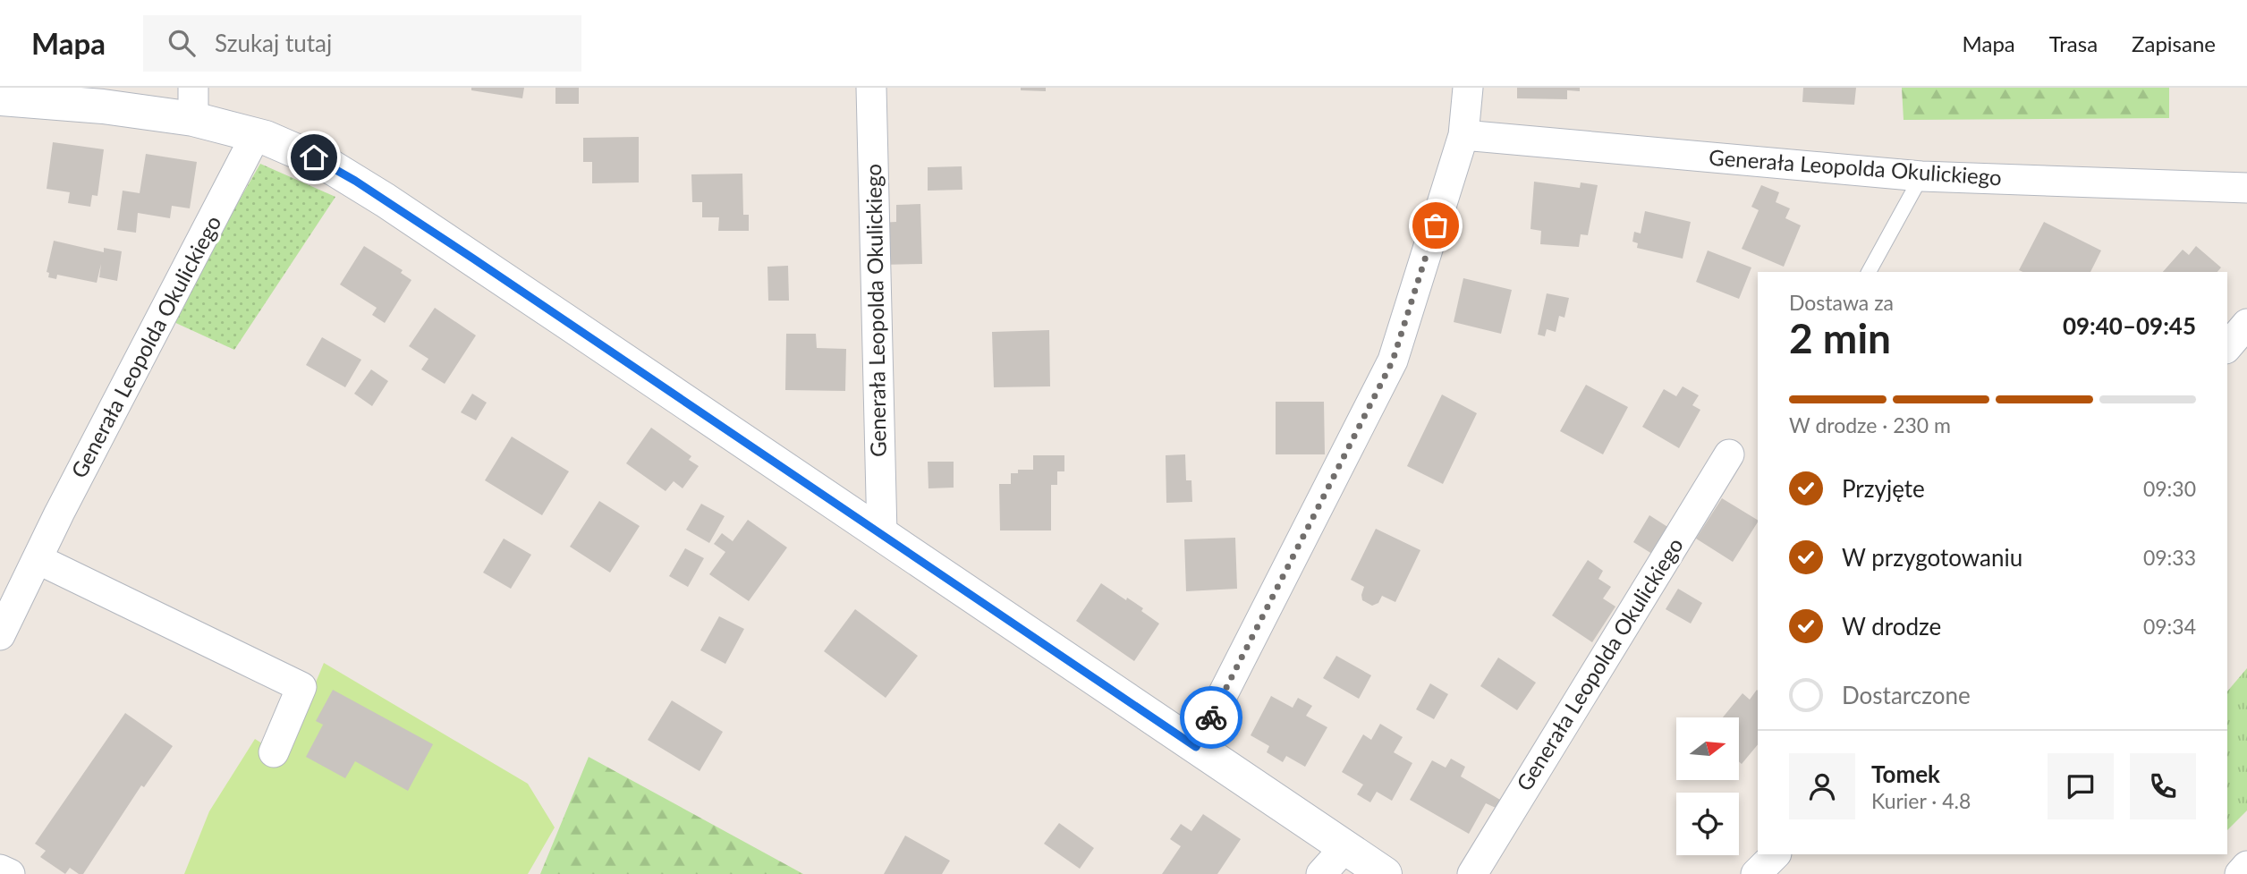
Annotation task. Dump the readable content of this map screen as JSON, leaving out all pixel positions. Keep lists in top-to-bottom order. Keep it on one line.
{"streets":{"street":["Generała Leopolda Okulickiego"]},"north":"right","page":{"header":"Mapa","search":"Szukaj tutaj","nav":["Mapa","Trasa","Zapisane"],"heading":["2 min","Dostawa za","09:40–09:45"],"panel":["Tomek","Kurier · 4.8"],"bar":"W drodze · 230 m","list":[["Przyjęte","09:30"],["W przygotowaniu","09:33"],["W drodze","09:34"],"Dostarczone"]}}
